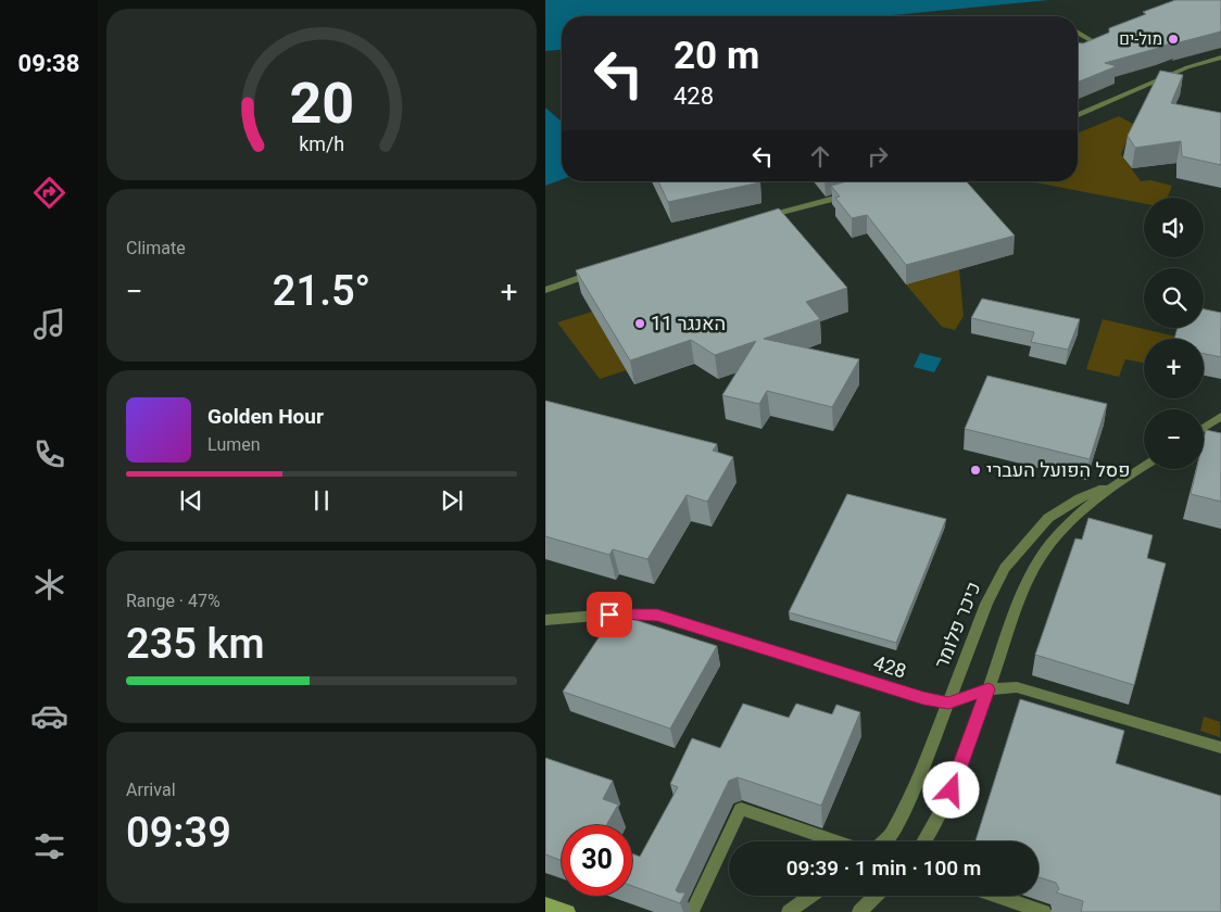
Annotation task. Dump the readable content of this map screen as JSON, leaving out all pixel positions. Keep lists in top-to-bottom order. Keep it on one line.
{"streets":{"street":["כיכר פלומר","428"]},"crossings":[["כיכר פלומר","428"]],"places":["מול-ים","האנגר 11","פסל הפועל העברי"],"page":{"tabs":"09:38","turn":["20 m","428"],"tile":["Climate",["Range · 47%","235 km"],["Arrival","09:39"]],"map_buttons":["+","−"],"heat":["−","21.5°","+"],"song":["Golden Hour","Lumen"],"limit":"30","trip":"09:39 · 1 min · 100 m","gauge":["20","km/h"]}}
